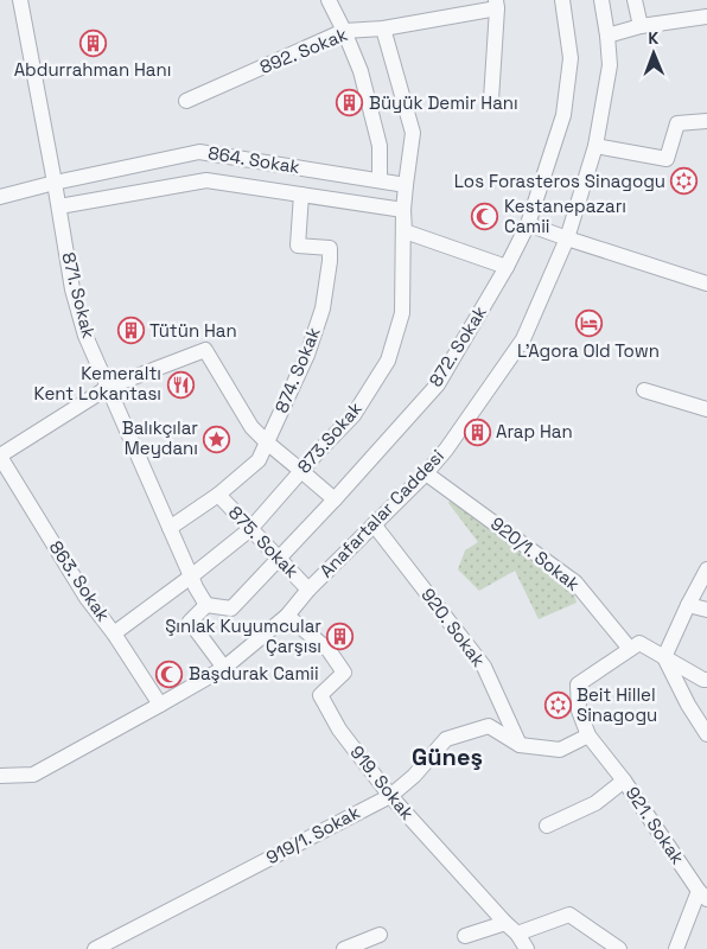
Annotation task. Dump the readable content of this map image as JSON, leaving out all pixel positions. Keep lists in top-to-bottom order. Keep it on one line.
{"streets":{"street":["892. Sokak","864. Sokak","871. Sokak","872. Sokak","874. Sokak","873.Sokak","Anafartalar Caddesi","875. Sokak","920/1. Sokak","863. Sokak","920. Sokak","919. Sokak","921. Sokak","919/1. Sokak"]},"crossings":[["892. Sokak","873.Sokak"],["864. Sokak","871. Sokak"],["864. Sokak","873.Sokak"],["871. Sokak","872. Sokak"],["871. Sokak","874. Sokak"],["871. Sokak","873.Sokak"],["872. Sokak","875. Sokak"],["874. Sokak","875. Sokak"],["873.Sokak","875. Sokak"],["873.Sokak","863. Sokak"],["Anafartalar Caddesi","875. Sokak"],["Anafartalar Caddesi","920/1. Sokak"],["Anafartalar Caddesi","863. Sokak"],["Anafartalar Caddesi","920. Sokak"],["Anafartalar Caddesi","919. Sokak"],["920. Sokak","919/1. Sokak"],["919. Sokak","919/1. Sokak"]],"districts":["Güneş"],"places":{"building":["Abdurrahman Hanı","Büyük Demir Hanı","Tütün Han","Arap Han","Şınlak Kuyumcular Çarşısı"],"synagogue":["Los Forasteros Sinagogu","Beit Hillel Sinagogu"],"mosque":["Kestanepazarı Camii","Başdurak Camii"],"hotel":["L'Agora Old Town"],"restaurant":["Kemeraltı Kent Lokantası"],"place":["Balıkçılar Meydanı"]},"north":"top"}
